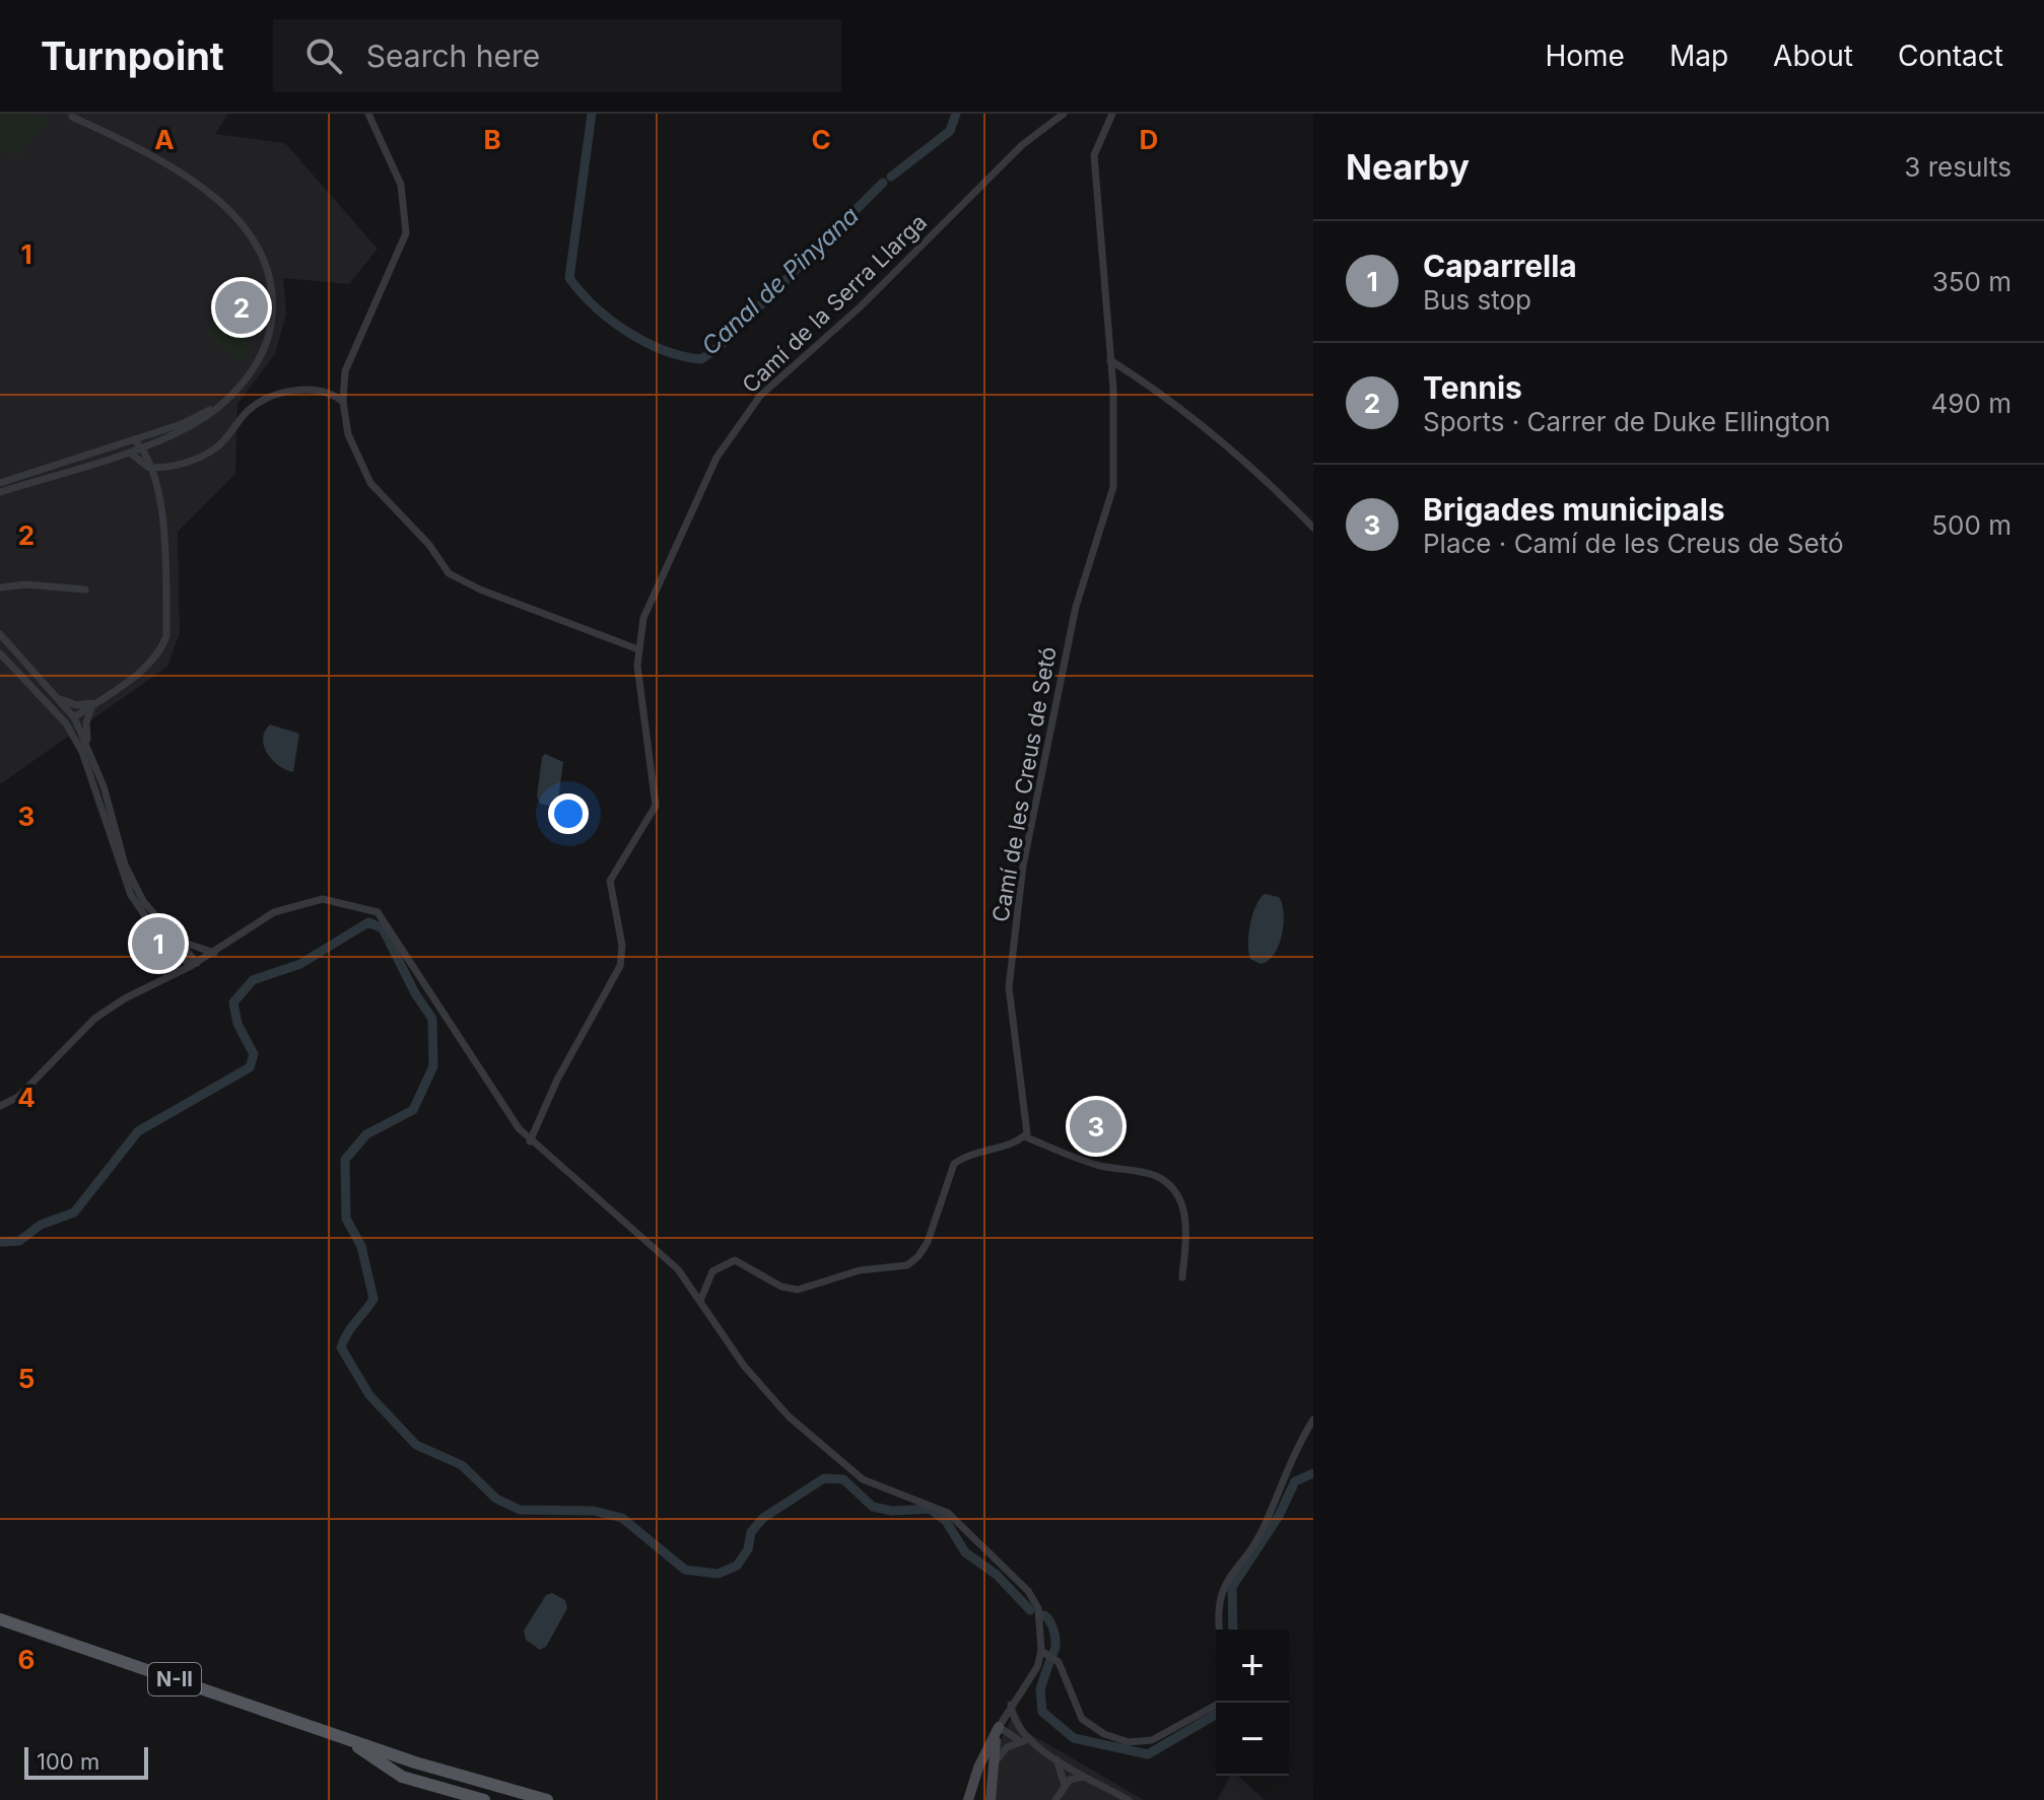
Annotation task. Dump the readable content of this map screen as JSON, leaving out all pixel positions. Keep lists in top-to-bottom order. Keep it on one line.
{"streets":{"main road":["N-II"],"street":["Camí de la Serra Llarga","Camí de les Creus de Setó"]},"water":["Canal de Pinyana"],"scale_bar":"100 m","page":{"header":"Turnpoint","search":"Search here","nav":["Home","Map","About","Contact"],"heading":["Nearby","3 results"],"list":[{"mark":"1","name":"Caparrella","note":"Bus stop","value":"350 m"},{"mark":"2","name":"Tennis","note":"Sports · Carrer de Duke Ellington","value":"490 m"},{"mark":"3","name":"Brigades municipals","note":"Place · Camí de les Creus de Setó","value":"500 m"}],"pins":["2","1","3"],"map_buttons":["+","−"],"scale":"100 m"},"grid":{"columns":["A","B","C","D"],"rows":["1","2","3","4","5","6"]}}
